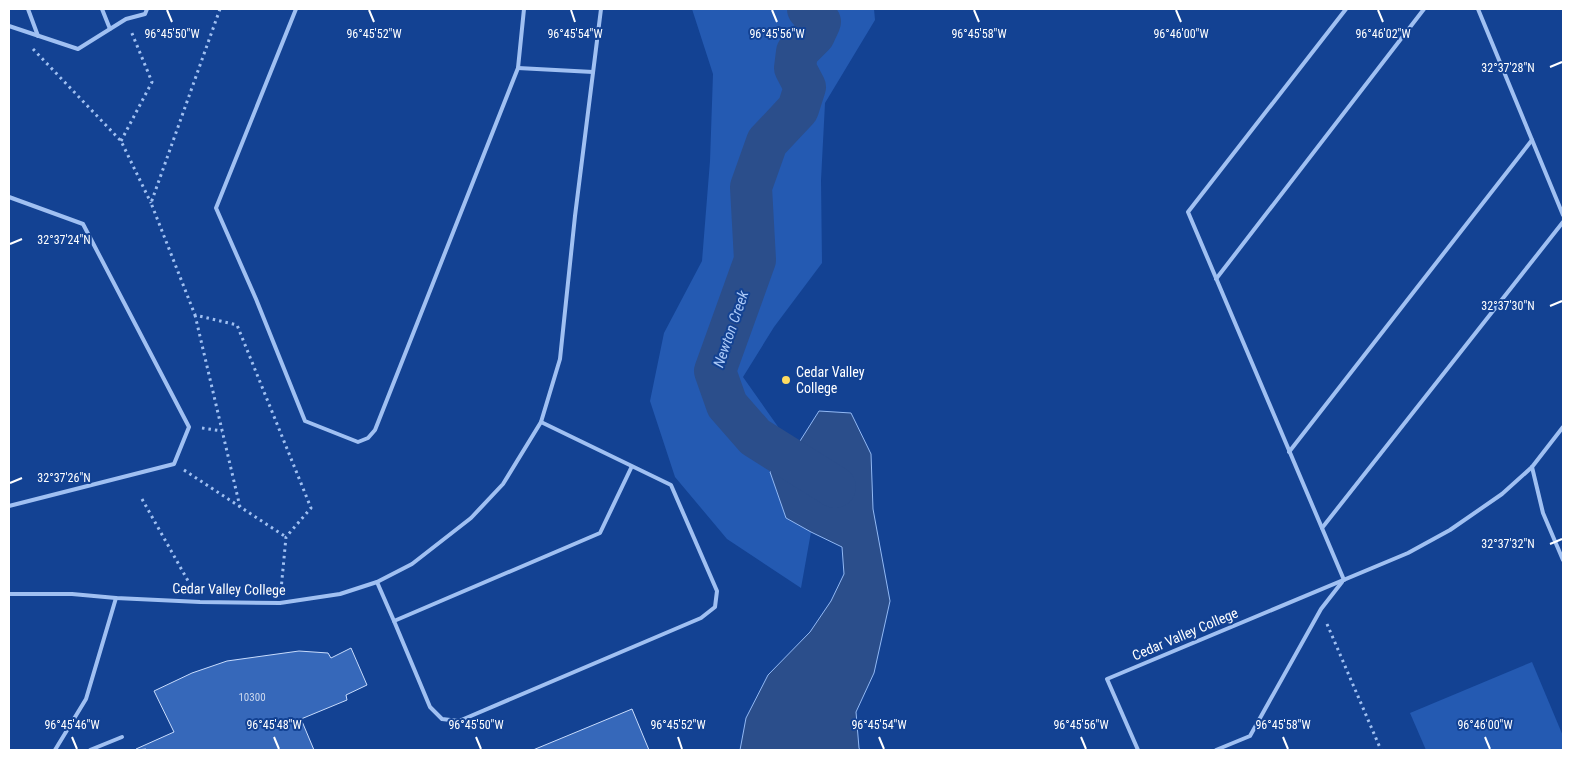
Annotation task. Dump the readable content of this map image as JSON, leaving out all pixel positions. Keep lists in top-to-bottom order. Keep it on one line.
{"streets":{"lane":["Cedar Valley College"]},"water":["Newton Creek"],"places":["Cedar Valley College"],"house_numbers":["10300"],"coordinates":["96°45'50\"W","96°45'52\"W","96°45'54\"W","96°45'58\"W","96°46'00\"W","96°46'02\"W","96°45'56\"W","32°37'28\"N","32°37'24\"N","32°37'30\"N","32°37'26\"N","32°37'32\"N","96°45'46\"W","96°45'48\"W"]}
